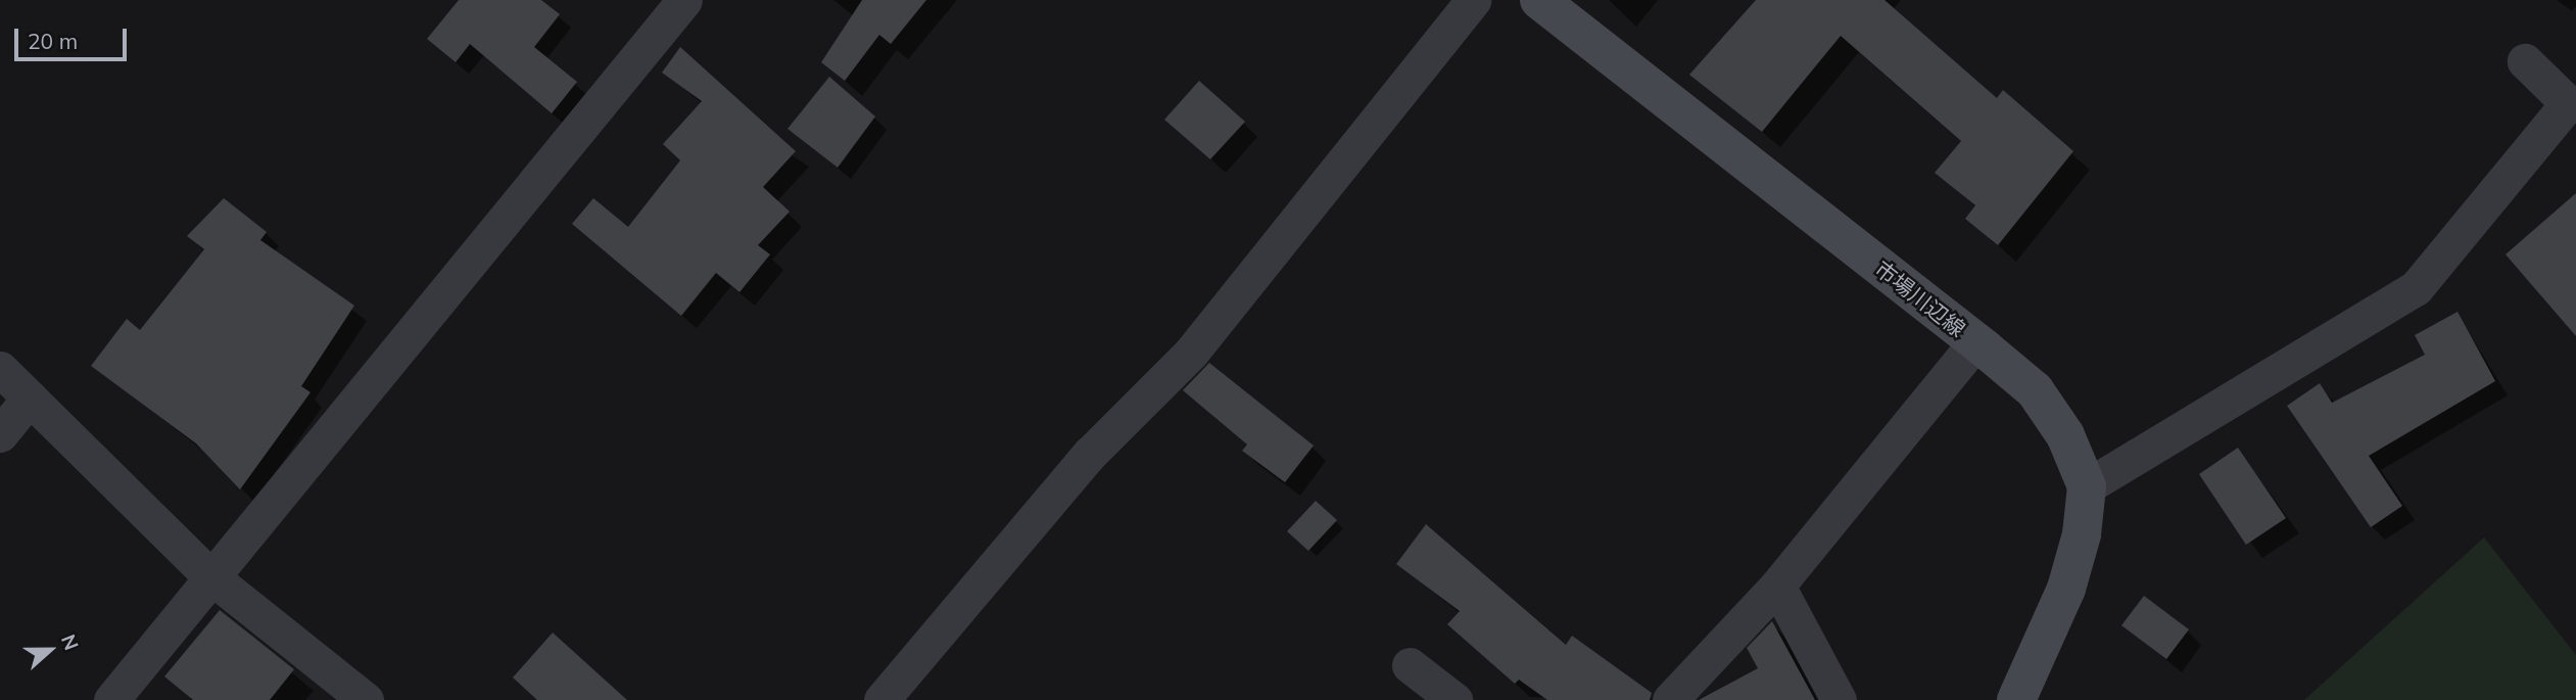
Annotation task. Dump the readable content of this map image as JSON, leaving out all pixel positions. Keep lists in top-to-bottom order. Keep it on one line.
{"streets":{"main road":["市場川辺線"]},"scale_bar":"20 m","north":"right"}
